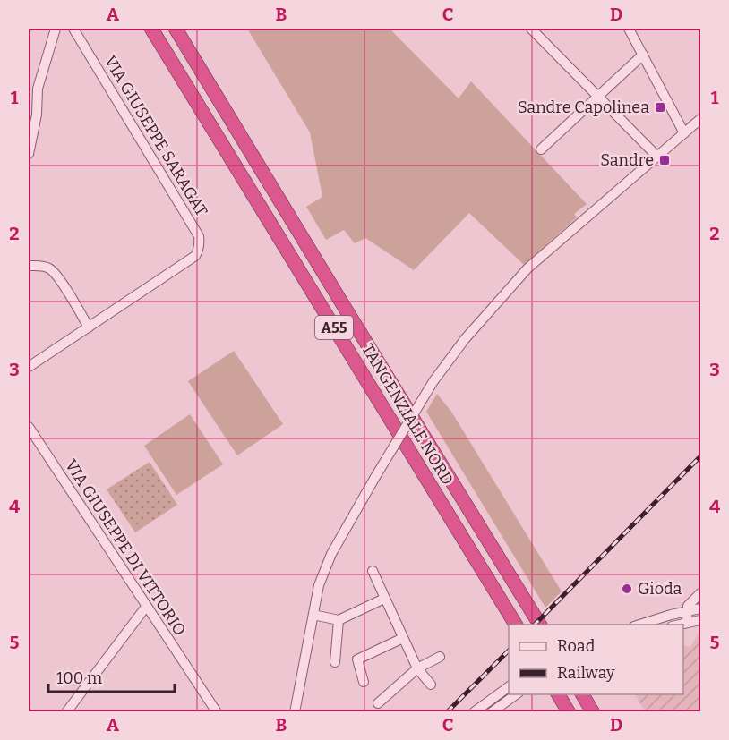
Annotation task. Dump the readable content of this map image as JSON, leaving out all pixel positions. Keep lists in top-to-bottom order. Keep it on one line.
{"streets":{"highway":["A55","TANGENZIALE NORD"],"street":["VIA GIUSEPPE SARAGAT","VIA GIUSEPPE DI VITTORIO"]},"places":{"transit":["Sandre Capolinea","Sandre"],"other":["Gioda"]},"legend":["Road","Railway"],"scale_bar":"100 m","grid":{"columns":["A","B","C","D"],"rows":["1","2","3","4","5"]}}
